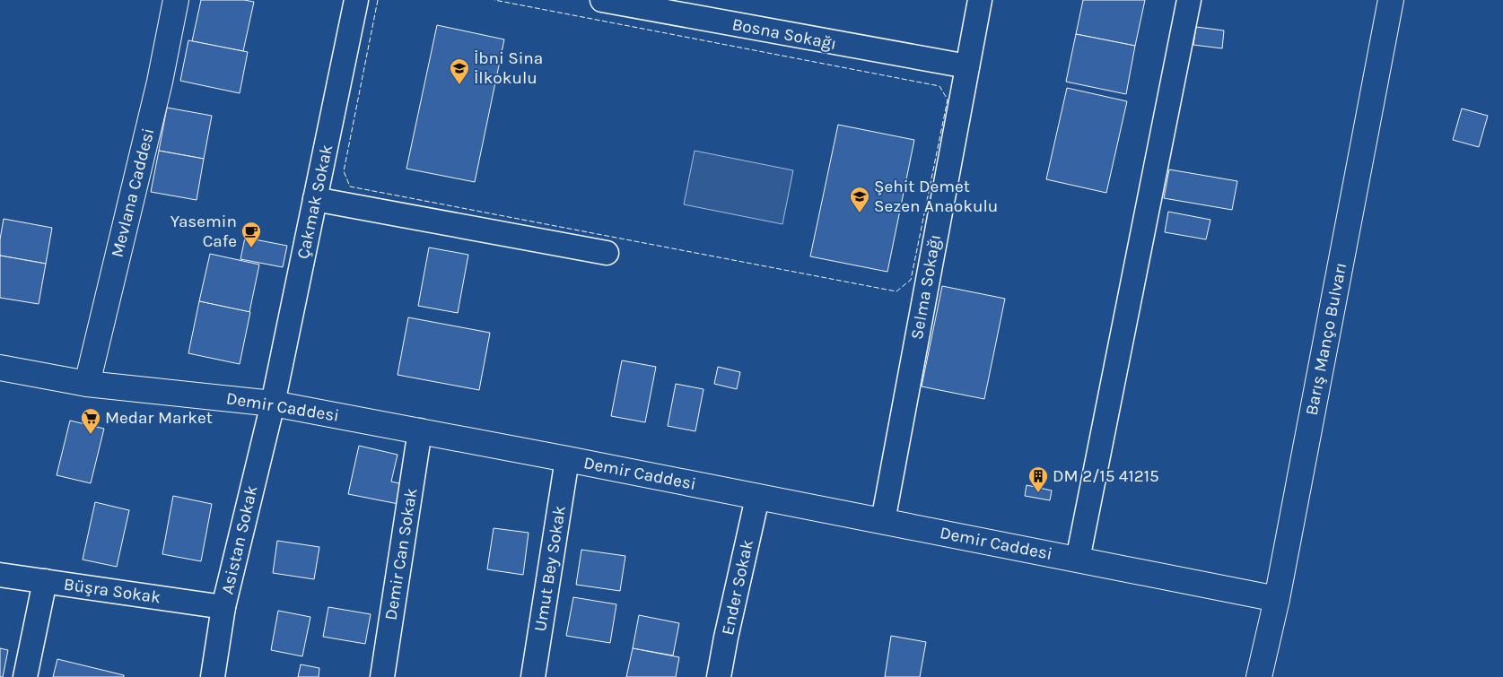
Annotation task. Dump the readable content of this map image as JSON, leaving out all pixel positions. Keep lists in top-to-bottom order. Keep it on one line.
{"streets":{"street":["Bosna Sokağı","Mevlana Caddesi","Çakmak Sokak","Selma Sokağı","Barış Manço Bulvarı","Demir Caddesi","Asistan Sokak","Demir Can Sokak","Umut Bey Sokak","Ender Sokak","Büşra Sokak"]},"crossings":[["Bosna Sokağı","Selma Sokağı"],["Mevlana Caddesi","Demir Caddesi"],["Çakmak Sokak","Demir Caddesi"],["Çakmak Sokak","Asistan Sokak"],["Selma Sokağı","Demir Caddesi"],["Barış Manço Bulvarı","Demir Caddesi"],["Demir Caddesi","Asistan Sokak"],["Demir Caddesi","Demir Can Sokak"],["Demir Caddesi","Umut Bey Sokak"],["Demir Caddesi","Ender Sokak"],["Asistan Sokak","Büşra Sokak"]],"places":{"school or university":["İbni Sina İlkokulu","Şehit Demet Sezen Anaokulu"],"cafe":["Yasemin Cafe"],"supermarket":["Medar Market"],"building":["DM 2/15 41215"]}}
